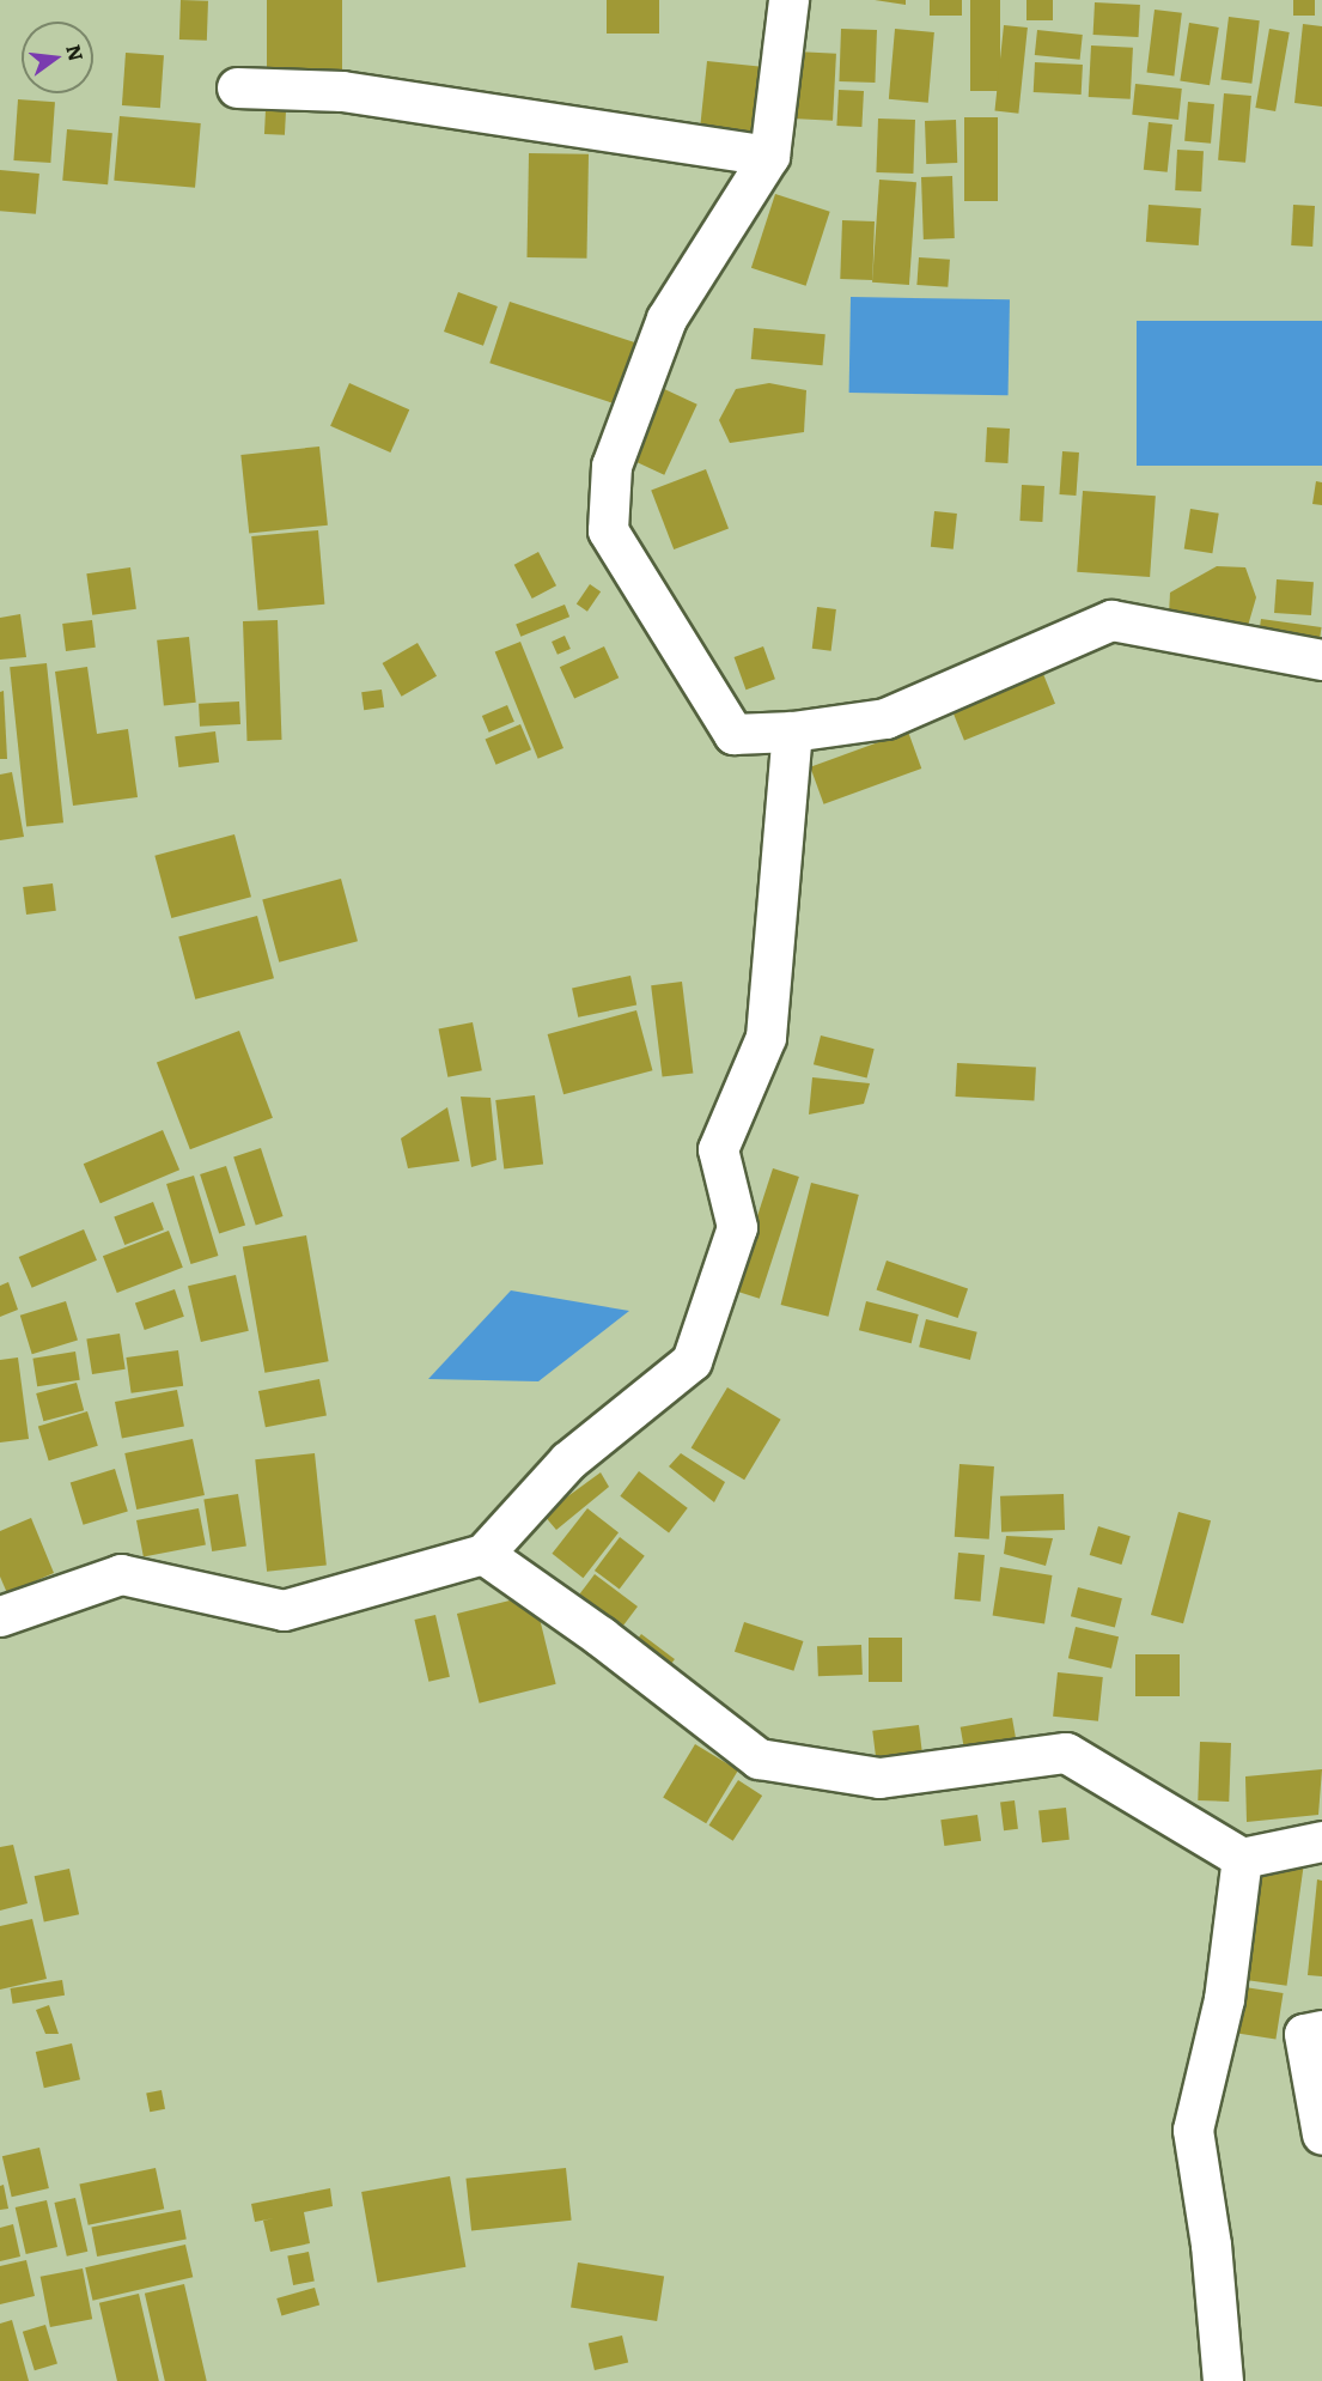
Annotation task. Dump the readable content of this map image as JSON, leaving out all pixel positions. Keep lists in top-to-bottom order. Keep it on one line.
{"north":"right"}
